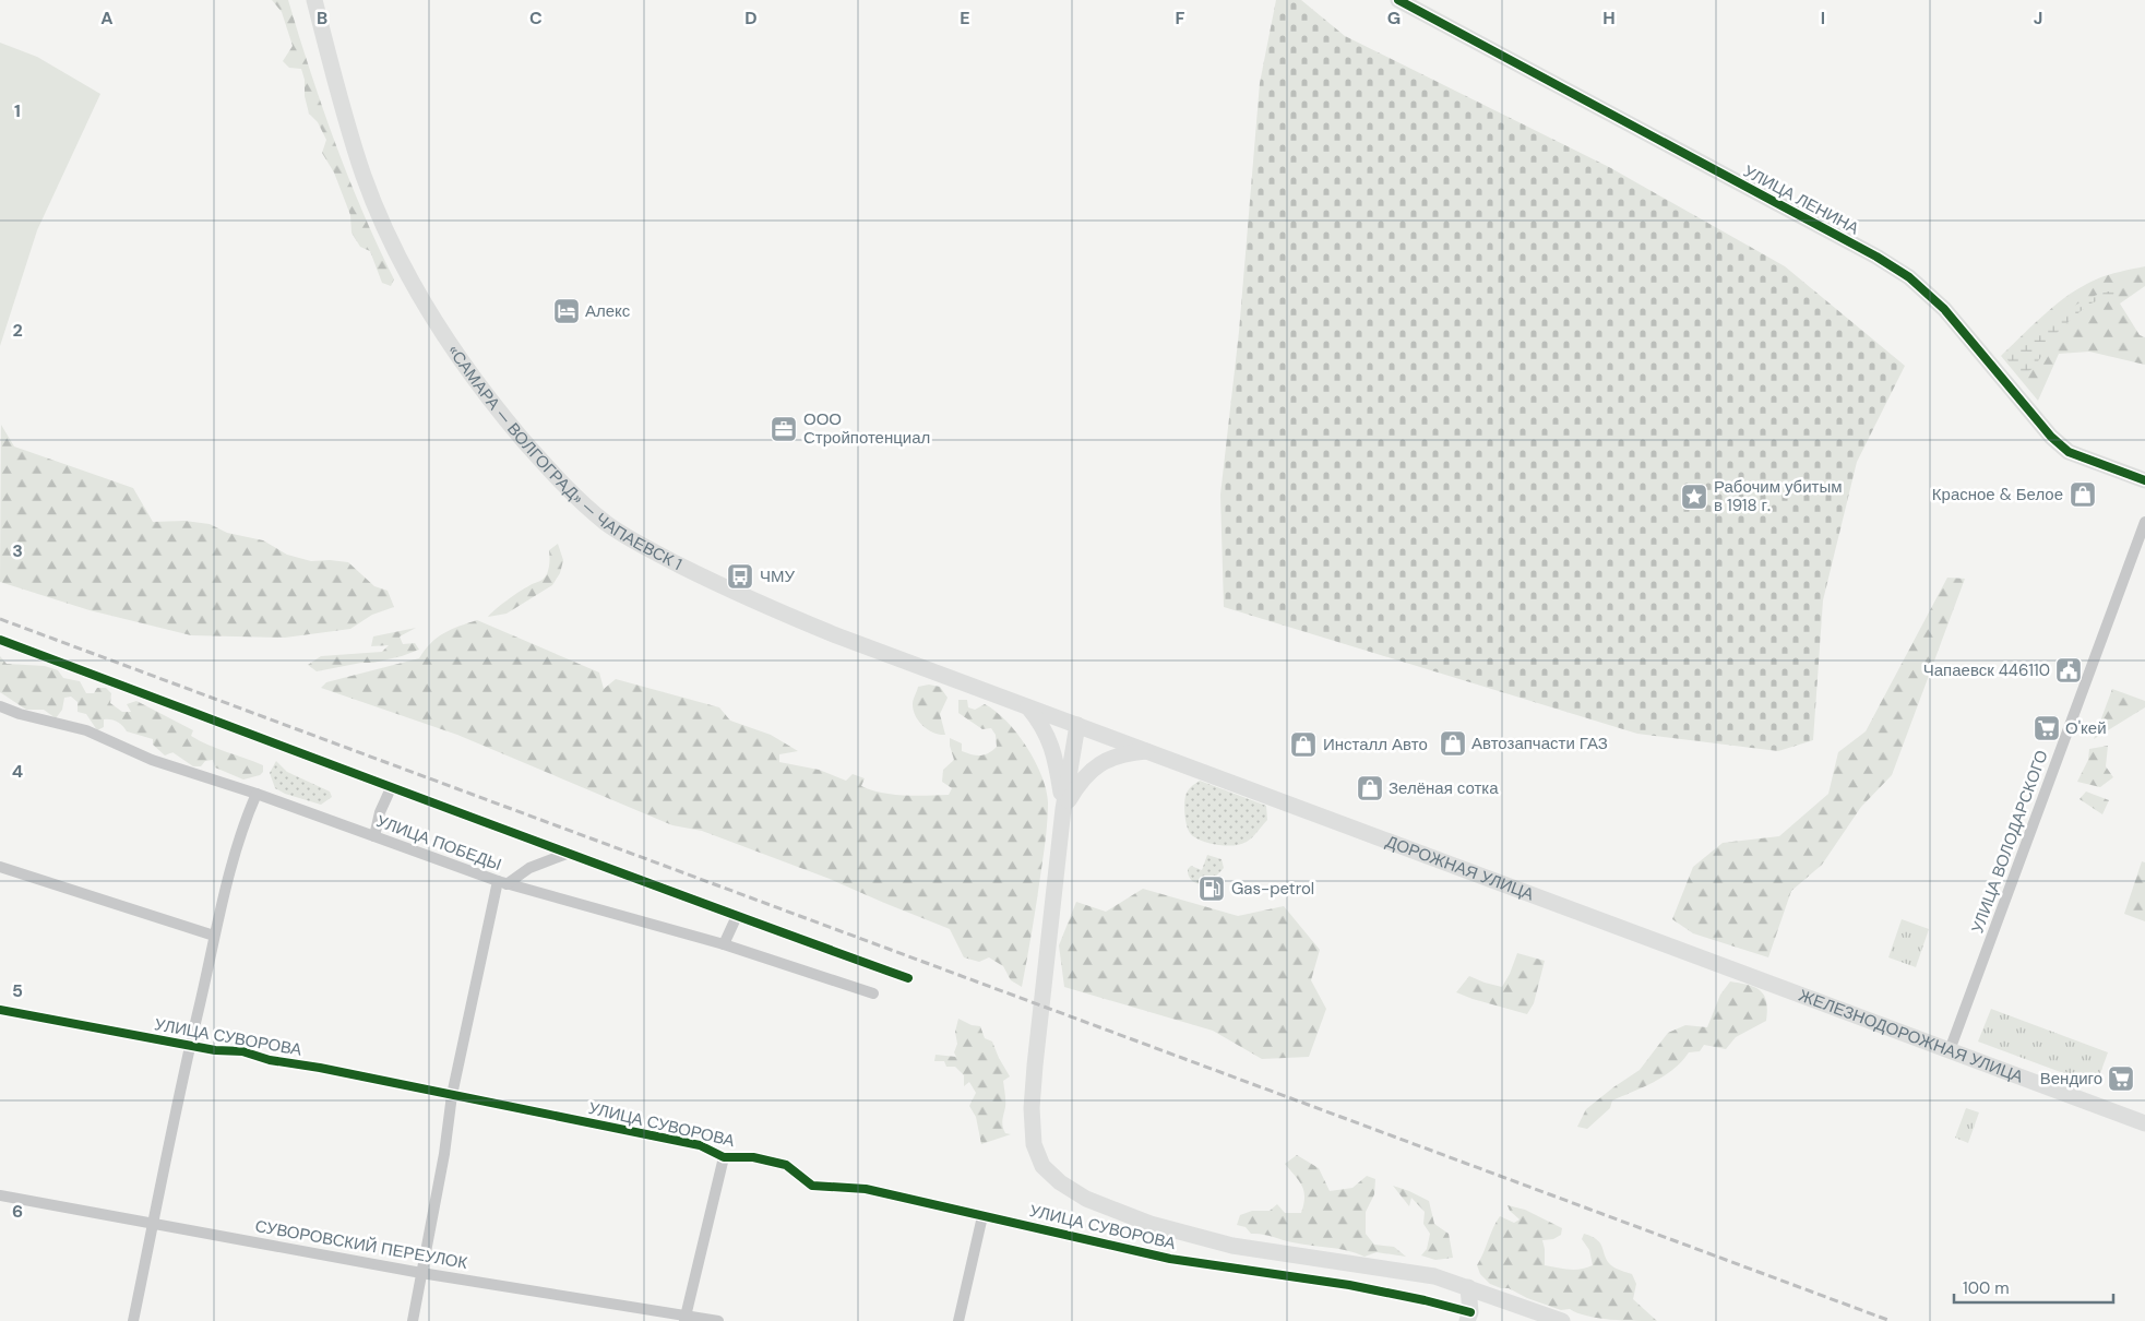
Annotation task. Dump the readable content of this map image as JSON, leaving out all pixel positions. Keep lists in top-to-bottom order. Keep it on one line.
{"streets":{"main road":["УЛИЦА ЛЕНИНА","«САМАРА — ВОЛГОГРАД» — ЧАПАЕВСК 1","ДОРОЖНАЯ УЛИЦА","ЖЕЛЕЗНОДОРОЖНАЯ УЛИЦА"],"street":["УЛИЦА ВОЛОДАРСКОГО","УЛИЦА ПОБЕДЫ","УЛИЦА СУВОРОВА","СУВОРОВСКИЙ ПЕРЕУЛОК"]},"crossings":[["«САМАРА — ВОЛГОГРАД» — ЧАПАЕВСК 1","ДОРОЖНАЯ УЛИЦА"],["УЛИЦА ВОЛОДАРСКОГО","ЖЕЛЕЗНОДОРОЖНАЯ УЛИЦА"],["ДОРОЖНАЯ УЛИЦА","ЖЕЛЕЗНОДОРОЖНАЯ УЛИЦА"]],"places":{"hotel":["Алекс"],"office":["ООО Стройпотенциал"],"shop":["Красное & Белое","Автозапчасти ГАЗ","Инсталл Авто","Зелёная сотка"],"place":["Рабочим убитым в 1918 г."],"bus stop":["ЧМУ"],"public building":["Чапаевск 446110"],"supermarket":["О'кей","Вендиго"],"fuel station":["Gas-petrol"]},"scale_bar":"100 m","grid":{"columns":["A","B","C","D","E","F","G","H","I","J"],"rows":["1","2","3","4","5","6"]}}
